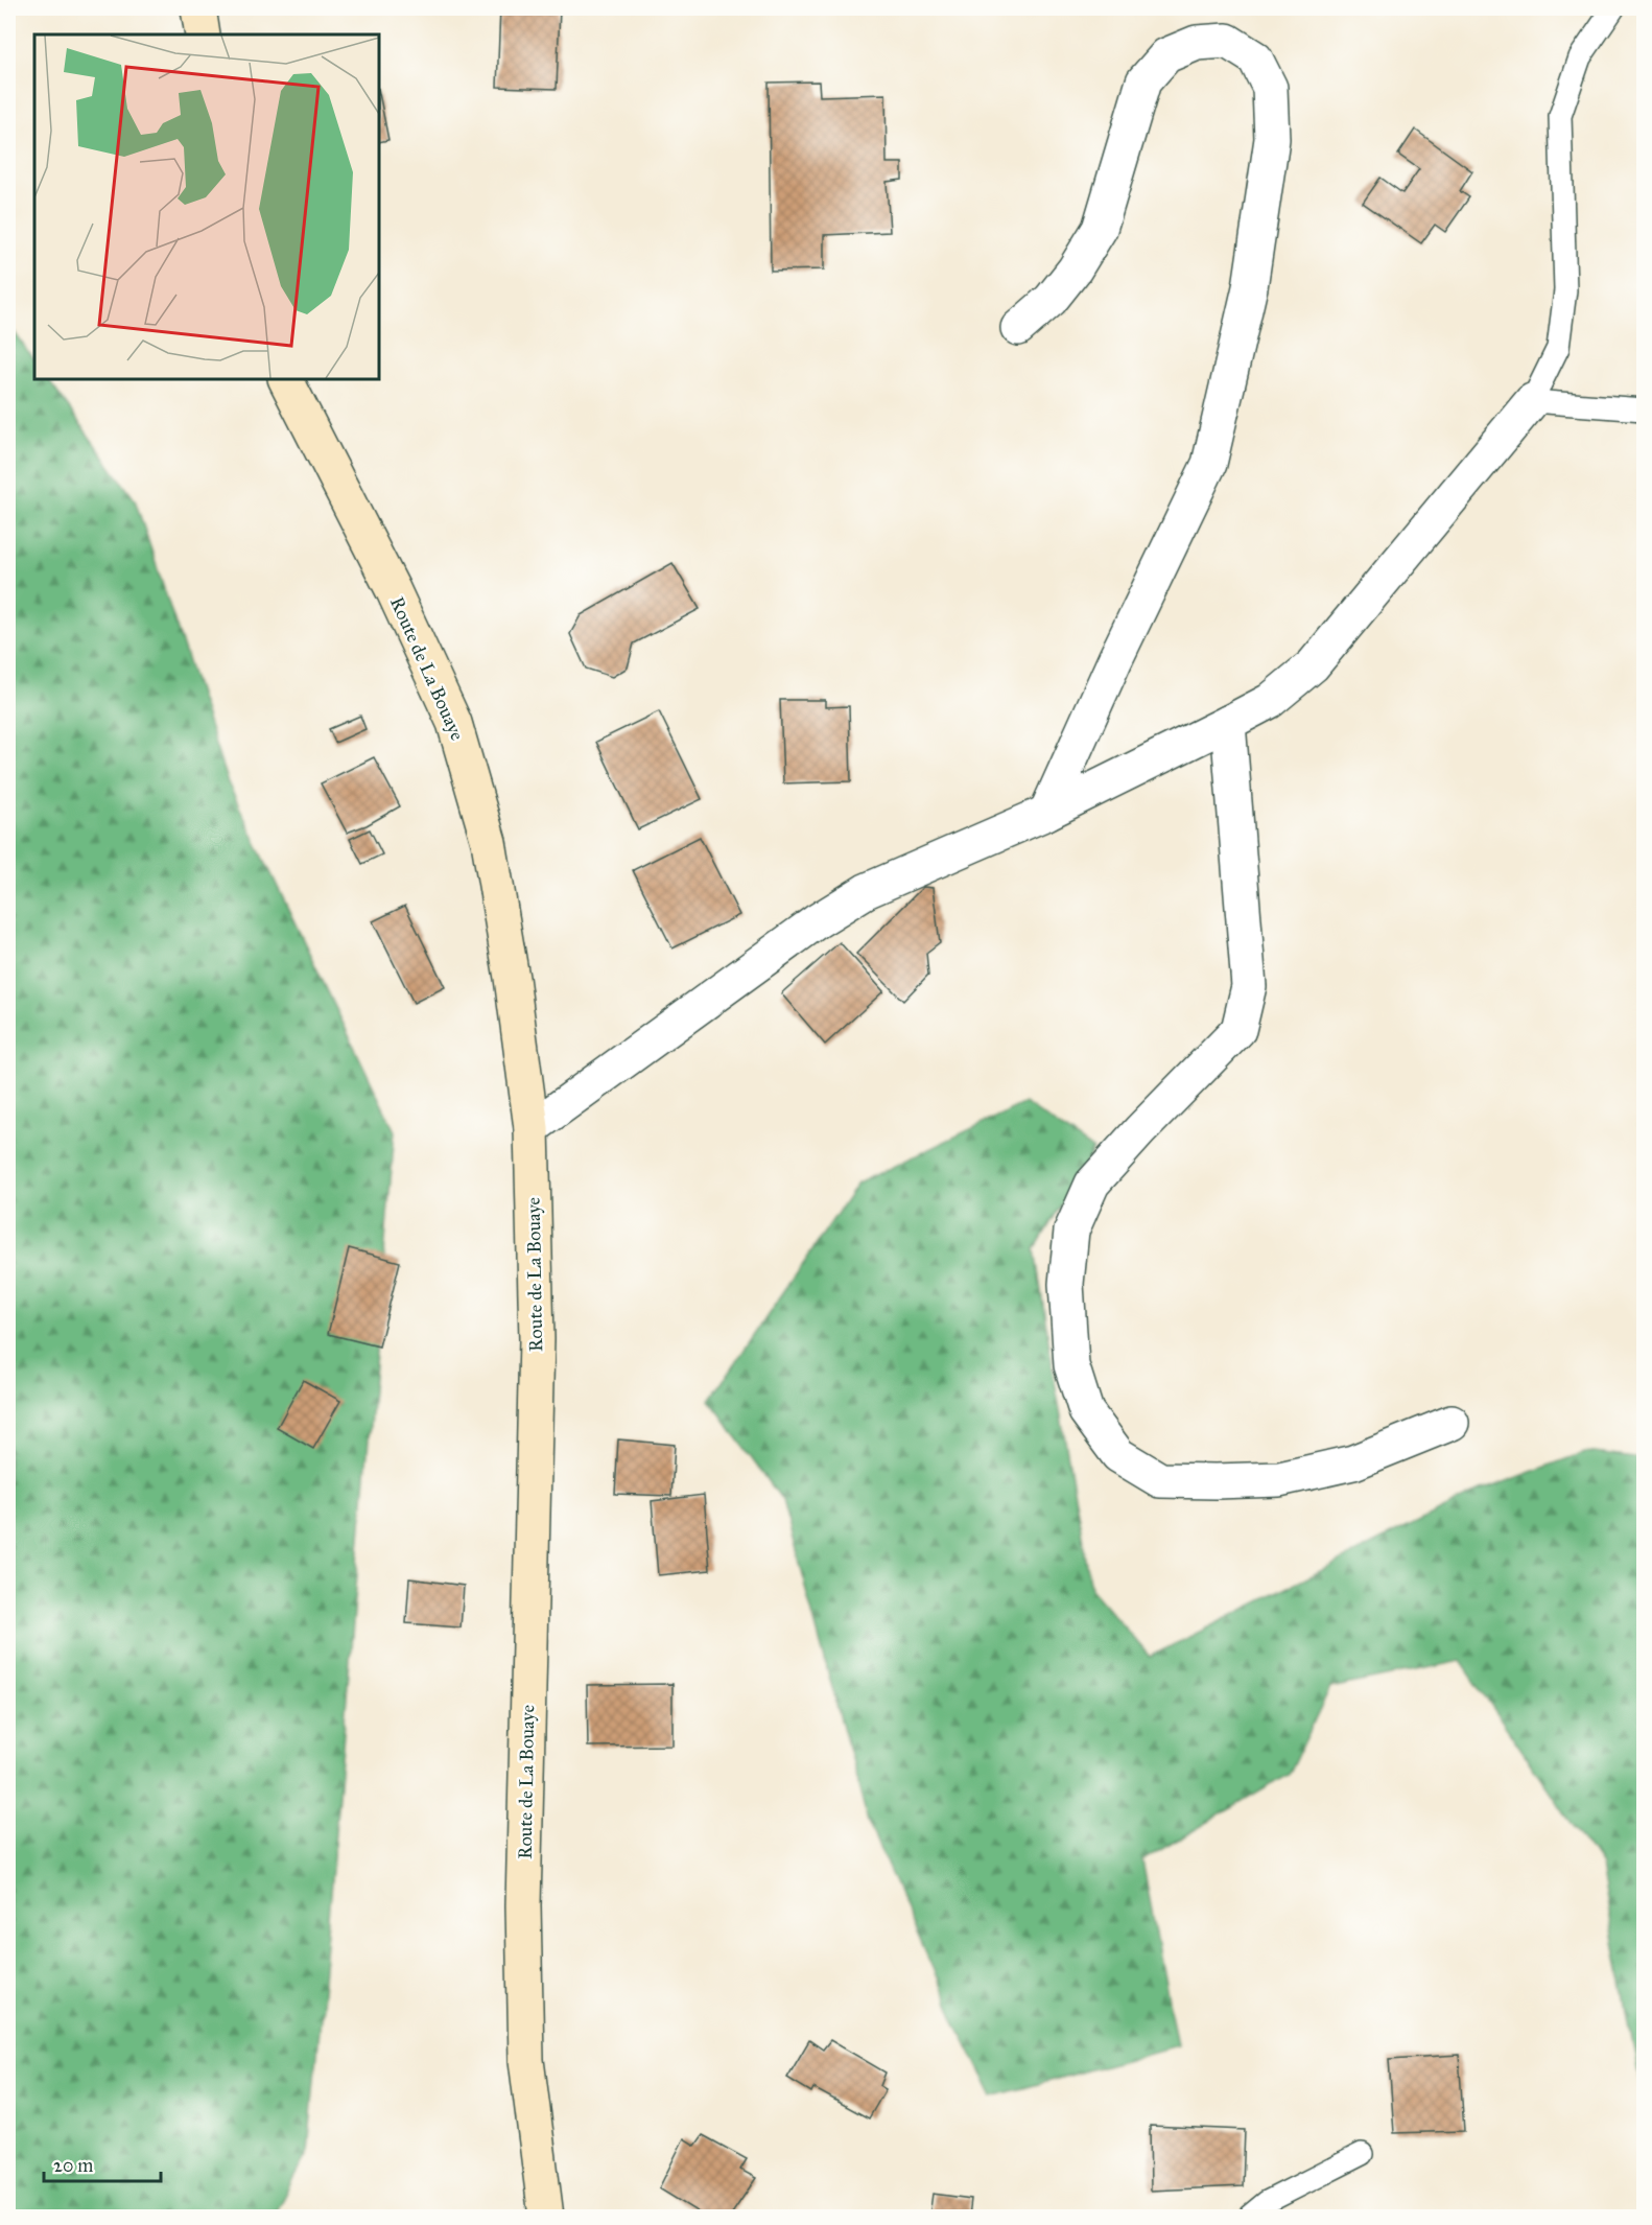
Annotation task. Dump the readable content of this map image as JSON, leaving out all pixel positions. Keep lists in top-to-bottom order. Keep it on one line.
{"streets":{"main road":["Route de La Bouaye"]},"scale_bar":"20 m"}
